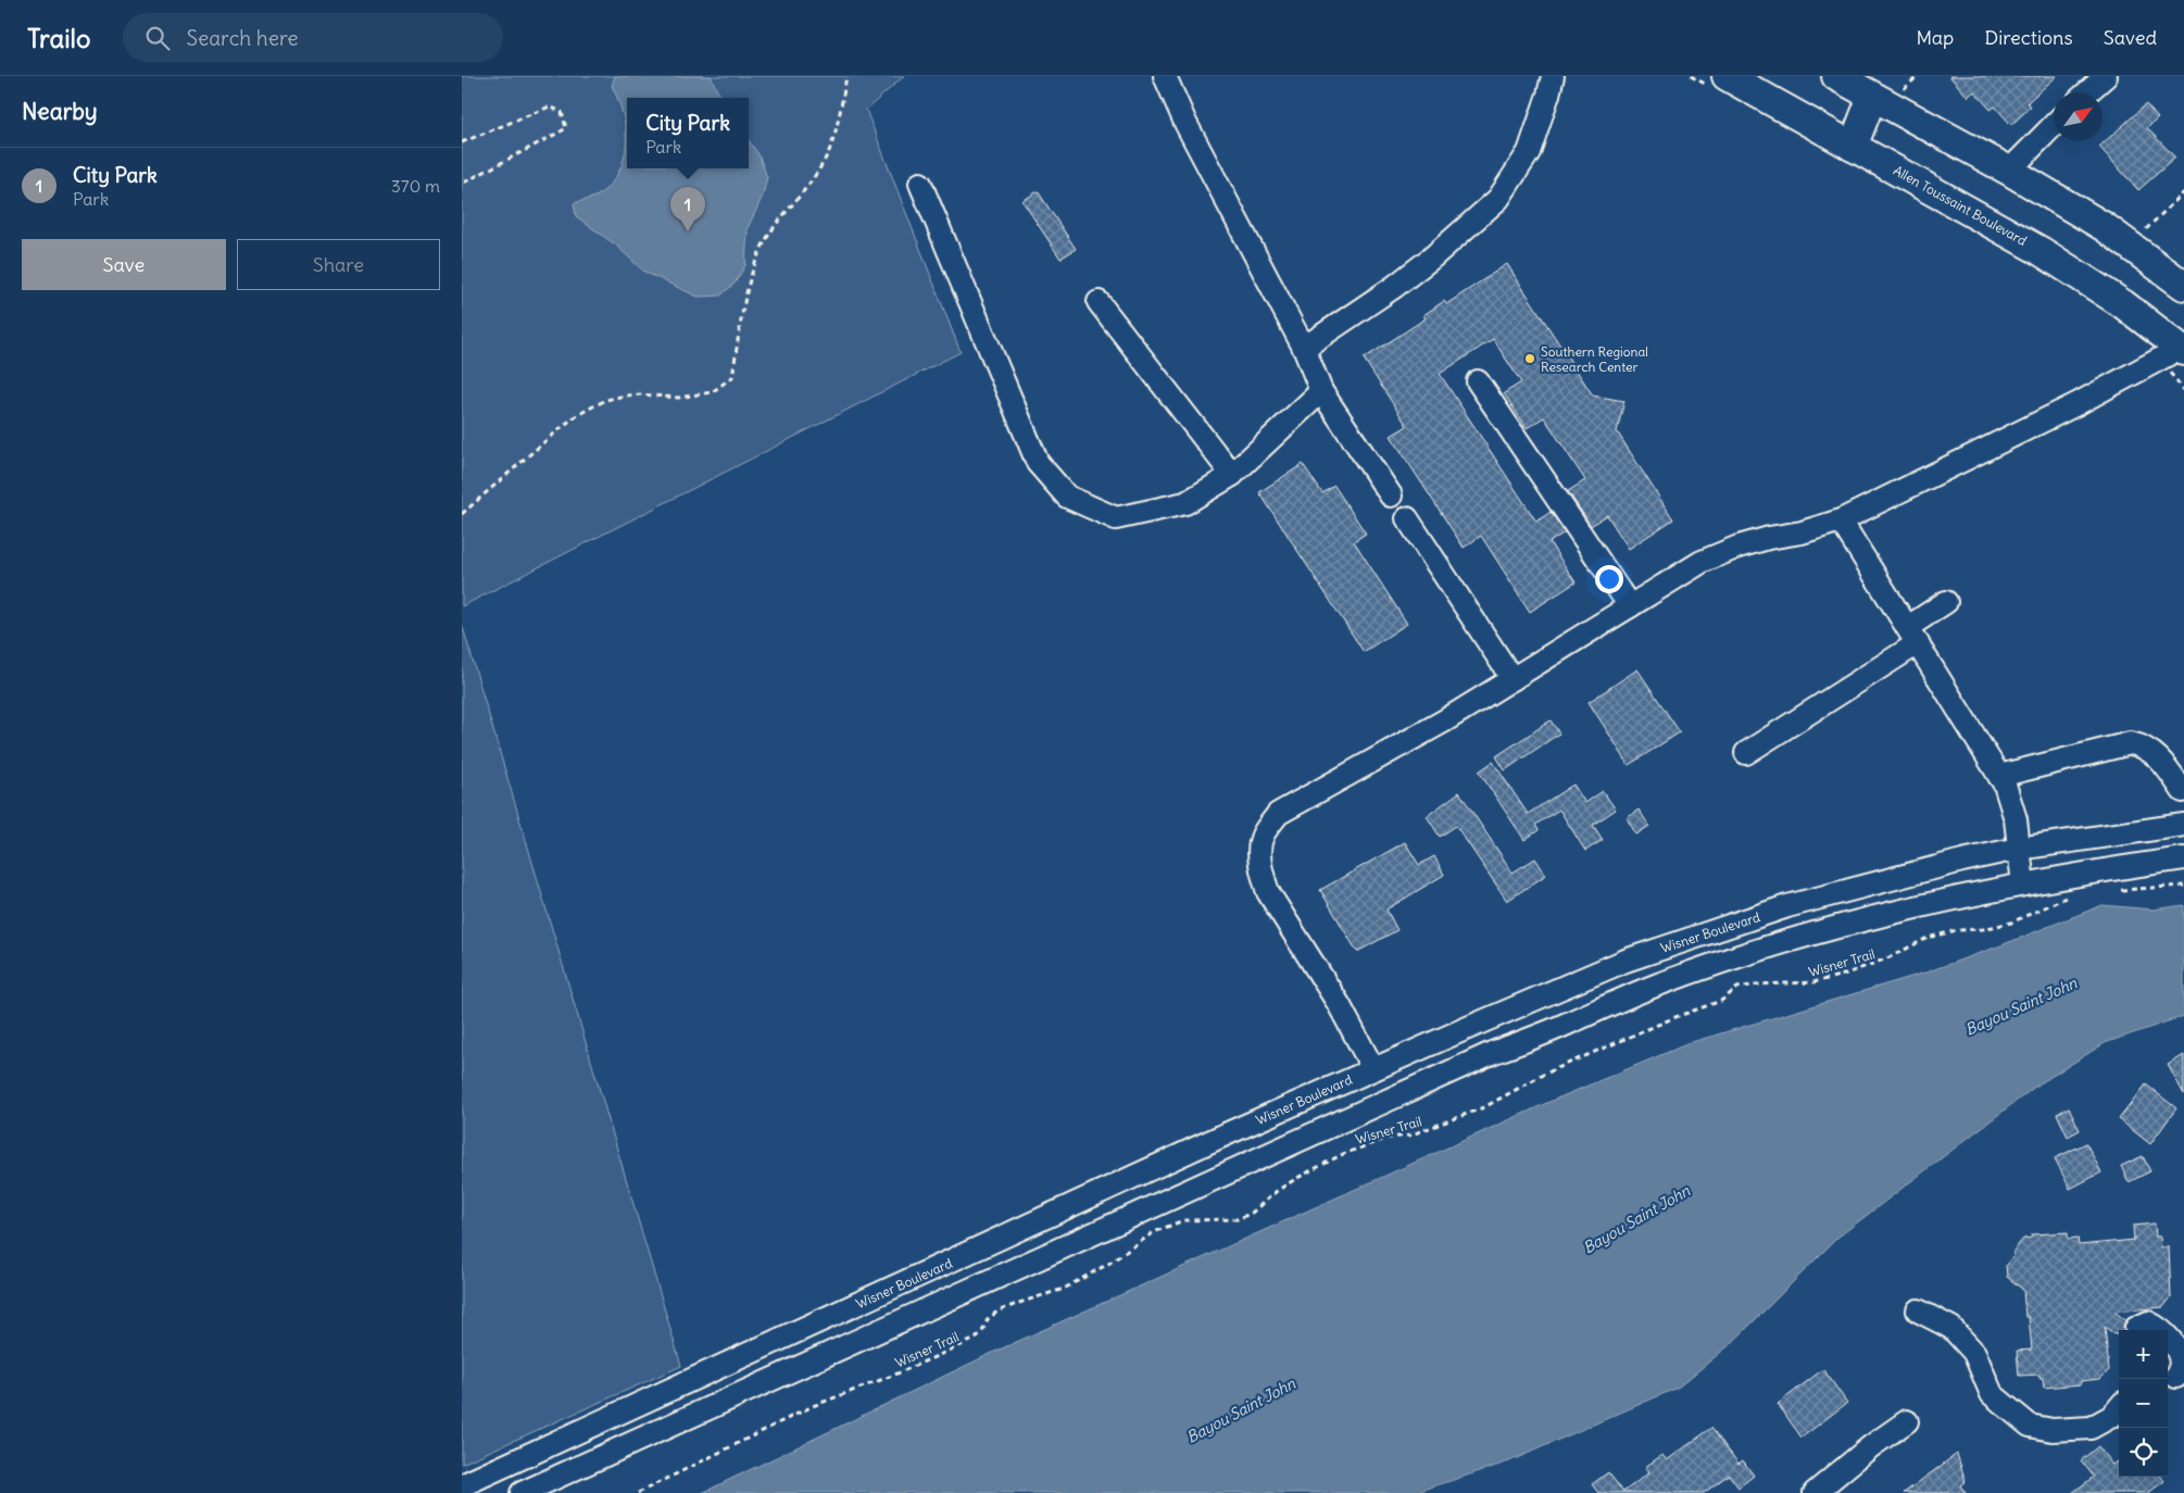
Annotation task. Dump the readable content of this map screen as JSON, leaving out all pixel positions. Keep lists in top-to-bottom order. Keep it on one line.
{"streets":{"main road":["Allen Toussaint Boulevard"],"street":["Wisner Boulevard"],"path":["Wisner Trail"]},"water":["Bayou Saint John"],"places":["Southern Regional Research Center"],"north":"top right","page":{"header":"Trailo","search":"Search here","nav":["Map","Directions","Saved"],"heading":"Nearby","popup":["City Park","Park"],"list":[{"mark":"1","name":"City Park","note":"Park","value":"370 m"}],"pins":"1","buttons":["Save","Share"],"map_buttons":["+","−"]}}
